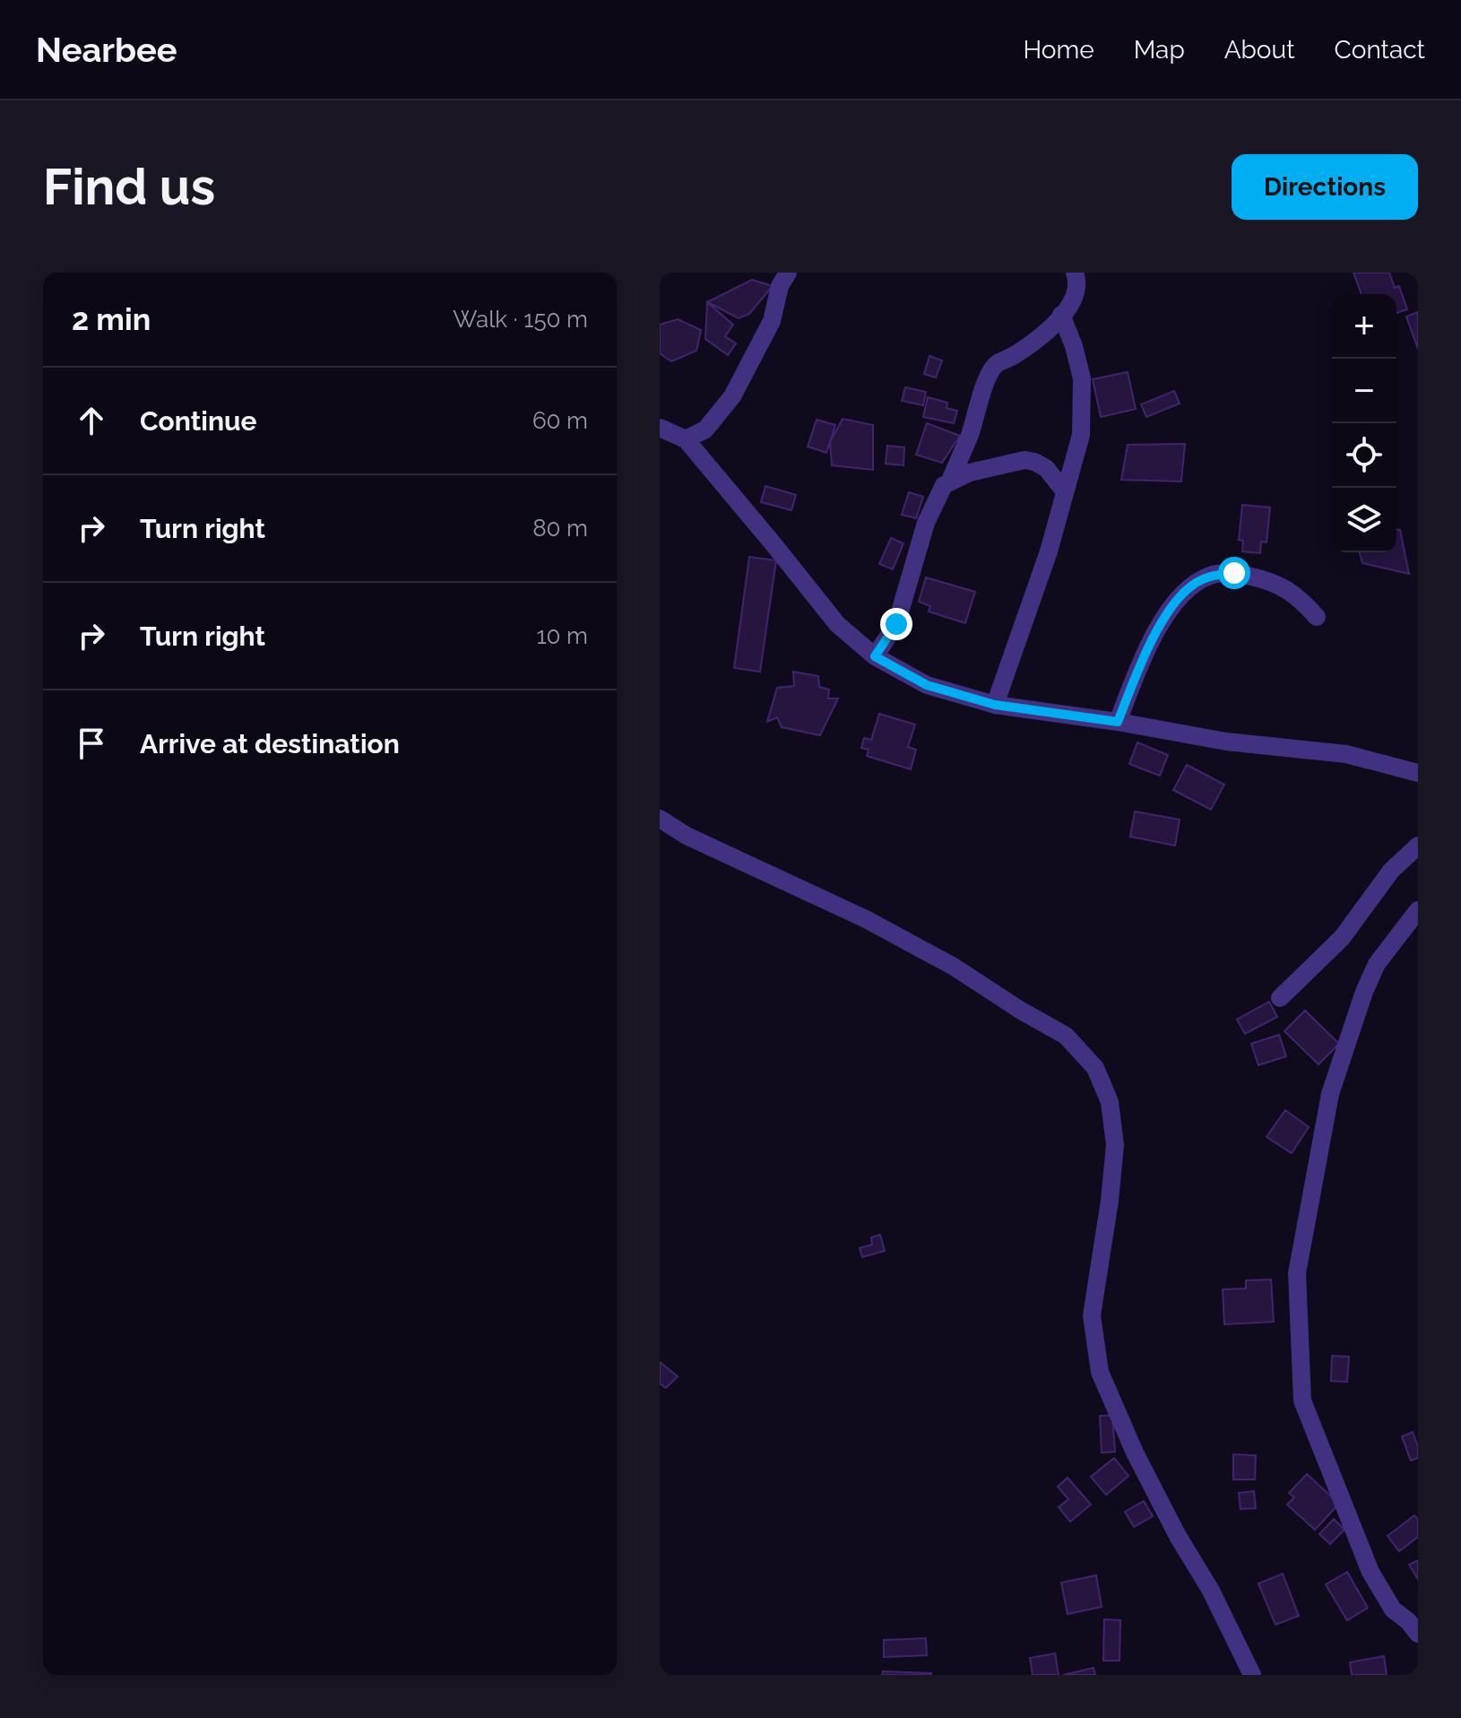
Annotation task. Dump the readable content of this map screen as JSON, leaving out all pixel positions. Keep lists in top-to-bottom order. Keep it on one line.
{"page":{"header":"Nearbee","nav":["Home","Map","About","Contact"],"buttons":"Directions","title":"Find us","heading":["2 min","Walk · 150 m"],"map_buttons":["+","−"],"list":[["Continue","60 m"],["Turn right","80 m"],["Turn right","10 m"],"Arrive at destination"]}}
